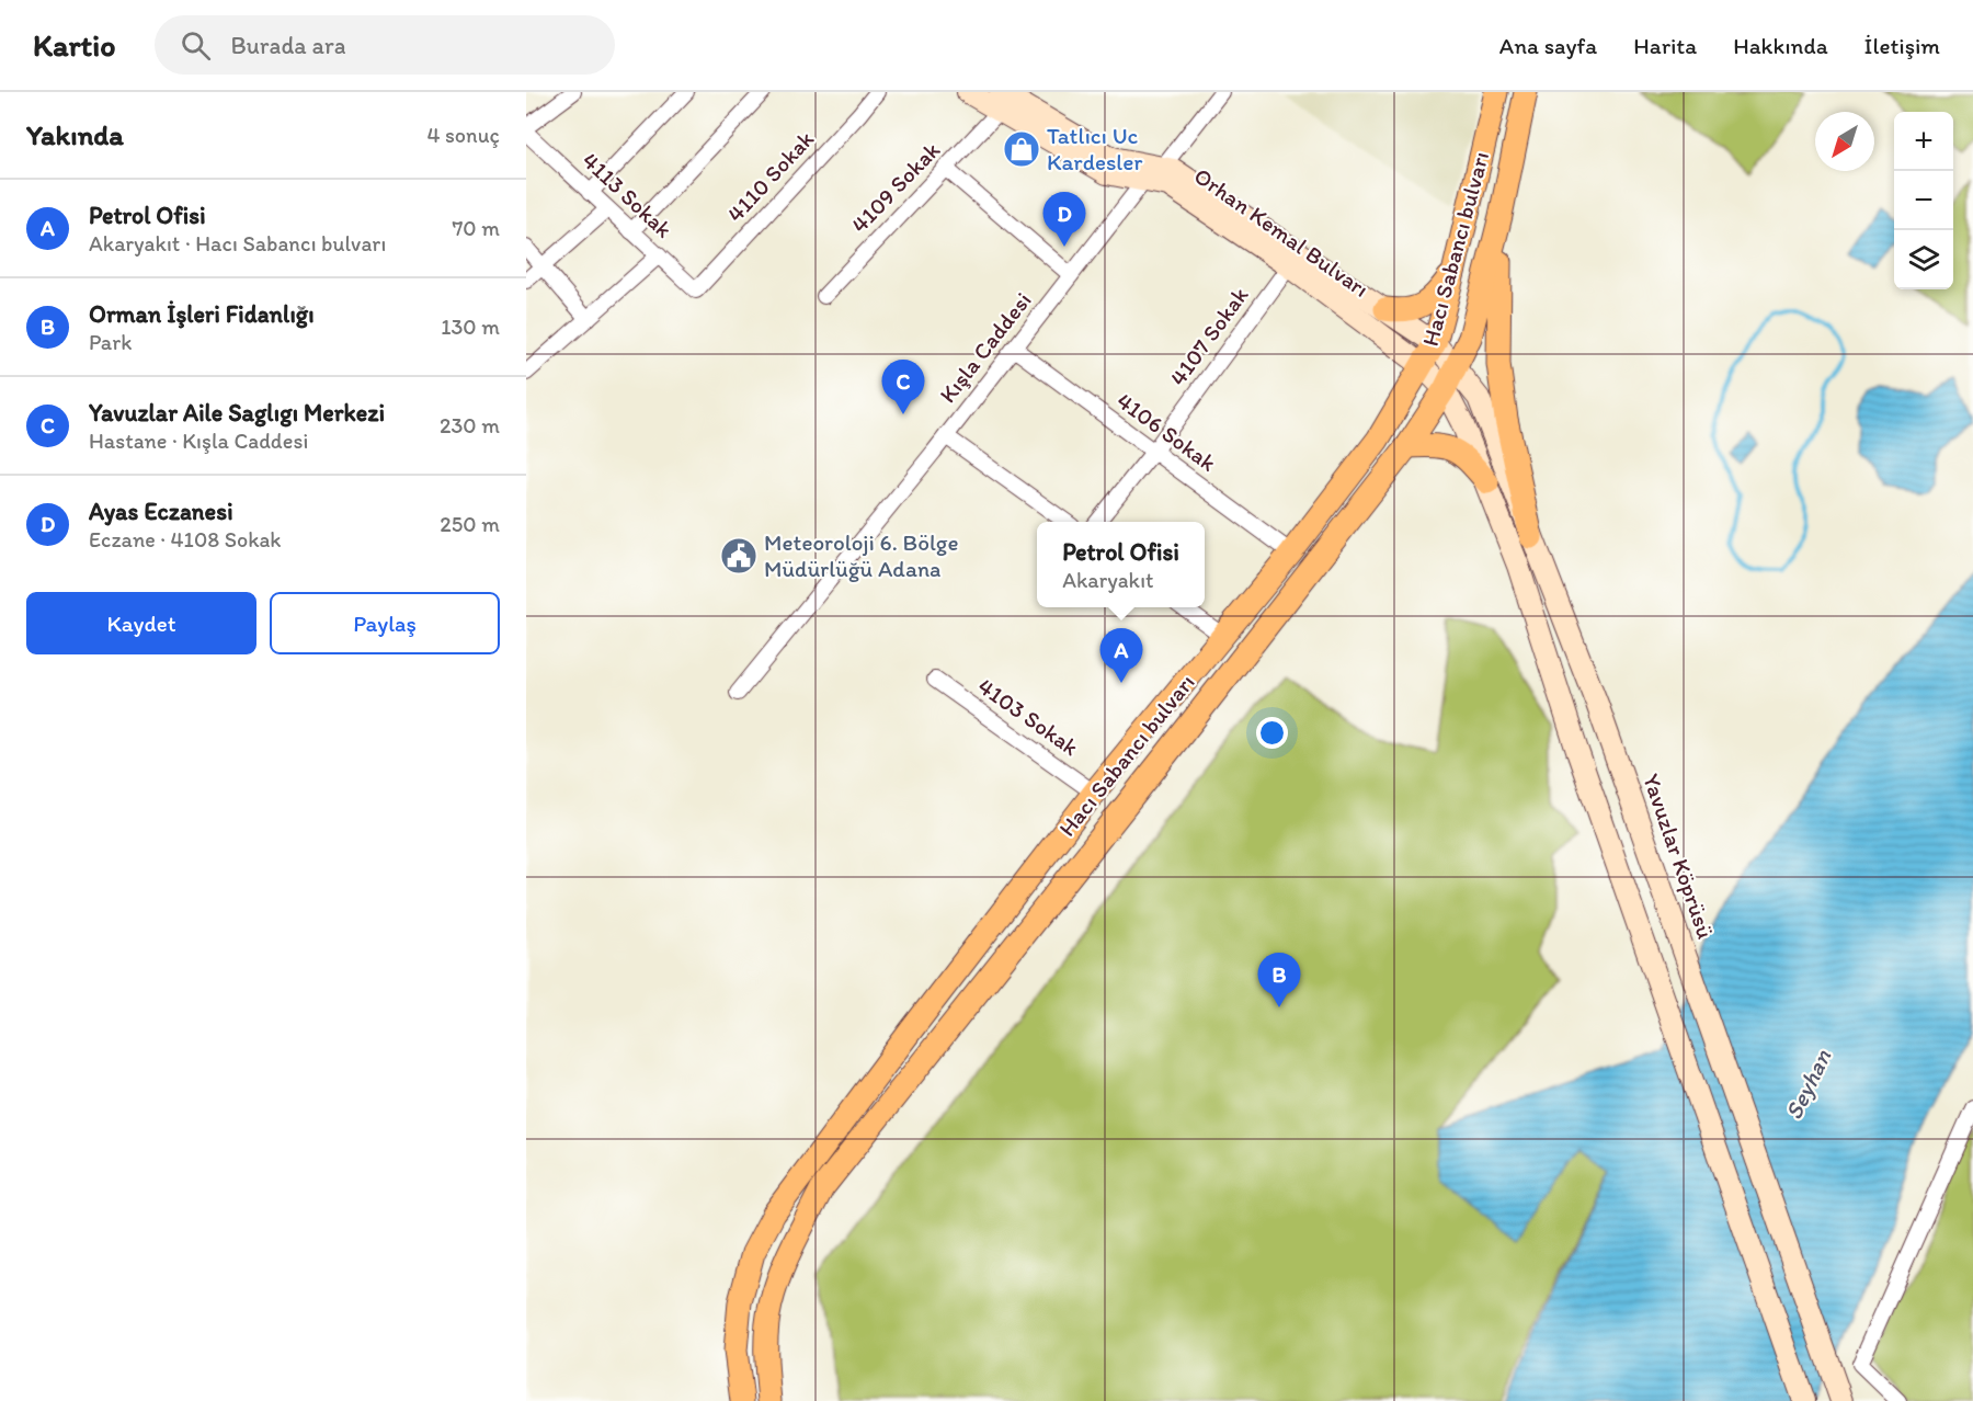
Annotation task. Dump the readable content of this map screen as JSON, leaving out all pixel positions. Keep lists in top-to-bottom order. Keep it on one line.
{"streets":{"main road":["Orhan Kemal Bulvarı","Hacı Sabancı bulvarı","Yavuzlar Köprüsü"],"street":["4110 Sokak","4109 Sokak","4113 Sokak","4107 Sokak","Kışla Caddesi","4106 Sokak","4103 Sokak"]},"crossings":[["4110 Sokak","4113 Sokak"],["4109 Sokak","Orhan Kemal Bulvarı"],["Orhan Kemal Bulvarı","Hacı Sabancı bulvarı"],["Orhan Kemal Bulvarı","4107 Sokak"],["Orhan Kemal Bulvarı","Kışla Caddesi"],["Orhan Kemal Bulvarı","Yavuzlar Köprüsü"],["Hacı Sabancı bulvarı","4106 Sokak"],["Hacı Sabancı bulvarı","4103 Sokak"],["Hacı Sabancı bulvarı","Yavuzlar Köprüsü"],["4107 Sokak","4106 Sokak"],["Kışla Caddesi","4106 Sokak"]],"water":["Seyhan"],"places":{"shop":["Tatlıcı Uc Kardesler"],"public building":["Meteoroloji 6. Bölge Müdürlüğü Adana"]},"north":"bottom left","page":{"header":"Kartio","search":"Burada ara","nav":["Ana sayfa","Harita","Hakkında","İletişim"],"heading":["Yakında","4 sonuç"],"map_buttons":["+","−"],"list":[{"mark":"A","name":"Petrol Ofisi","note":"Akaryakıt · Hacı Sabancı bulvarı","value":"70 m"},{"mark":"B","name":"Orman İşleri Fidanlığı","note":"Park","value":"130 m"},{"mark":"C","name":"Yavuzlar Aile Saglıgı Merkezi","note":"Hastane · Kışla Caddesi","value":"230 m"},{"mark":"D","name":"Ayas Eczanesi","note":"Eczane · 4108 Sokak","value":"250 m"}],"pins":["D","C","A","B"],"popup":["Petrol Ofisi","Akaryakıt"],"buttons":["Kaydet","Paylaş"]}}
